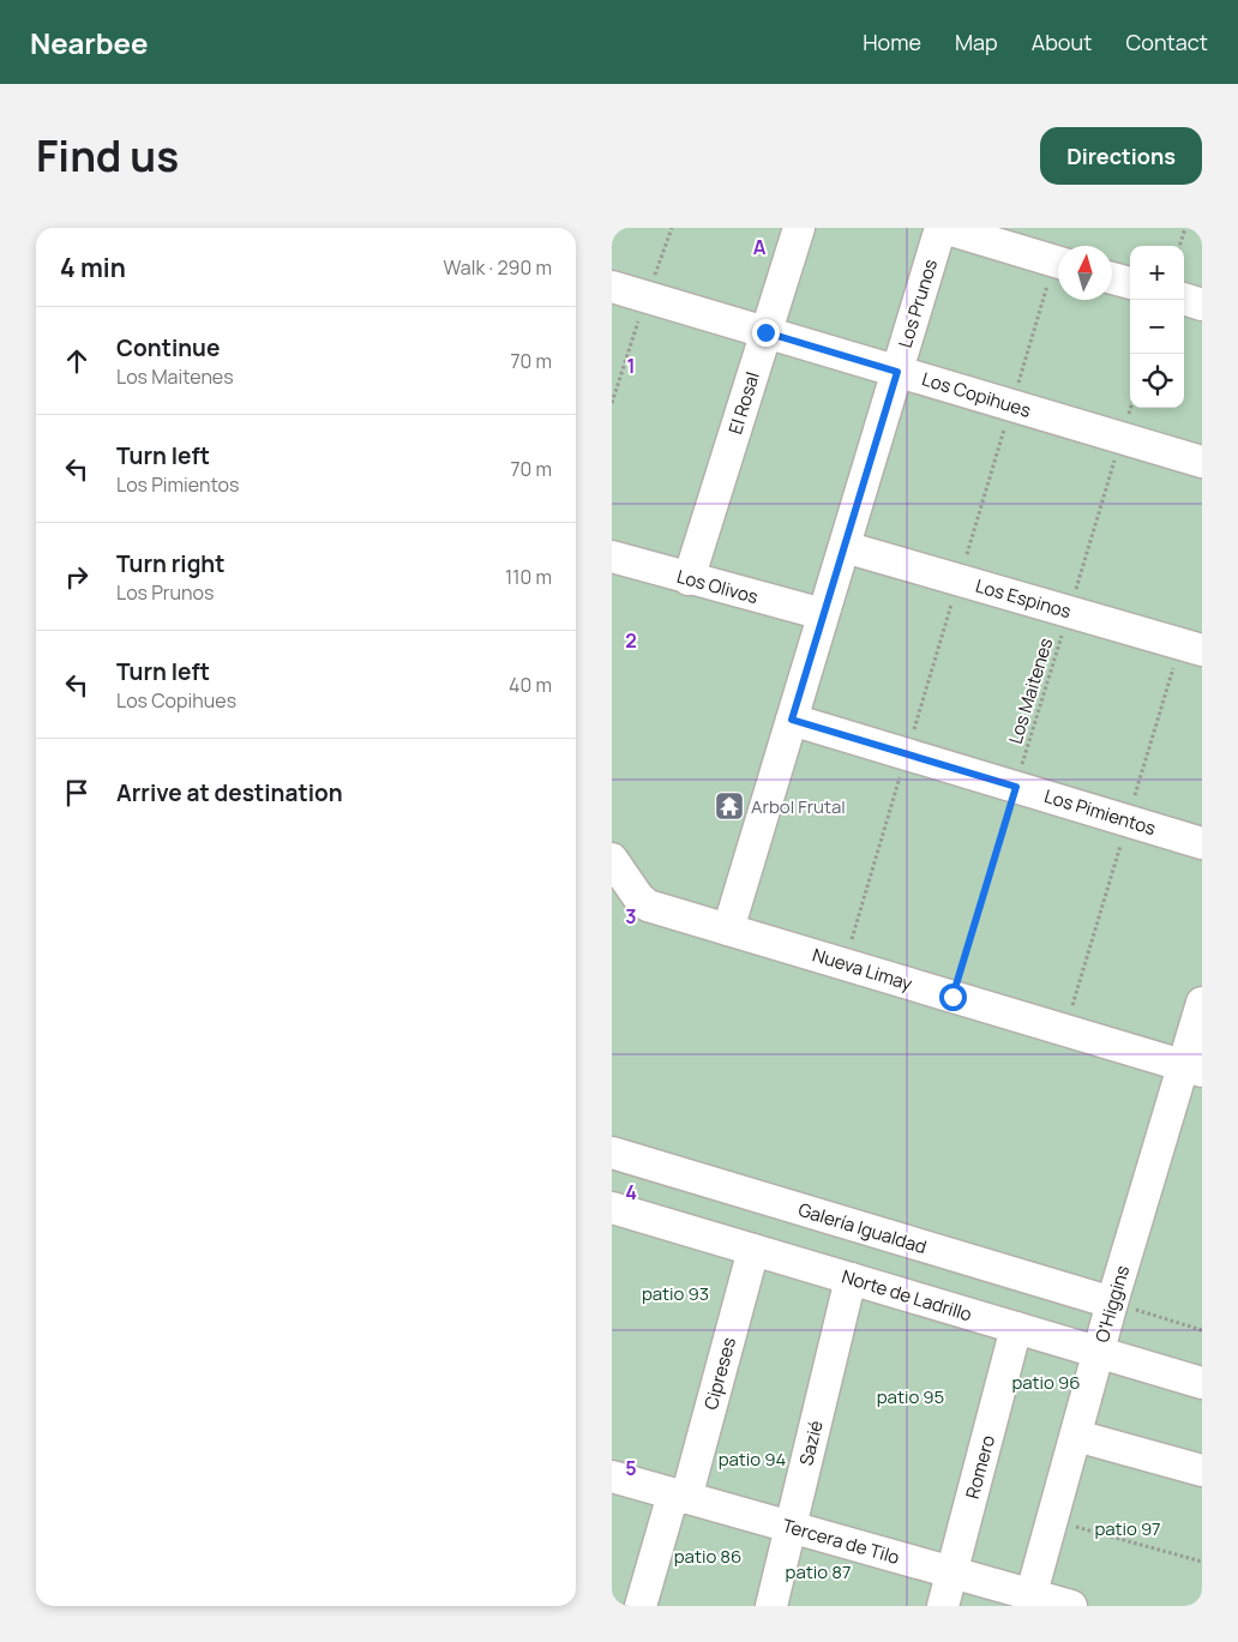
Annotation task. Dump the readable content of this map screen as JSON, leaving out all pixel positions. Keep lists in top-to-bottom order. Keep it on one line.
{"streets":{"street":["Los Prunos","Los Copihues","El Rosal","Los Olivos","Los Espinos","Los Pimientos","Nueva Limay","Galería Igualdad","Norte de Ladrillo","O'Higgins","Cipreses","Sazié","Romero","Tercera de Tilo"],"path":["Los Maitenes"]},"crossings":[["Los Prunos","Los Copihues"],["Los Prunos","Los Olivos"],["Los Prunos","Los Espinos"],["Los Prunos","Los Pimientos"],["Los Prunos","Nueva Limay"],["Los Copihues","El Rosal"],["Los Copihues","Los Maitenes"],["El Rosal","Los Olivos"],["Los Espinos","Los Maitenes"],["Los Maitenes","Los Pimientos"],["Los Maitenes","Nueva Limay"],["Nueva Limay","O'Higgins"],["Galería Igualdad","O'Higgins"],["Norte de Ladrillo","O'Higgins"],["Norte de Ladrillo","Cipreses"],["Norte de Ladrillo","Sazié"],["Norte de Ladrillo","Romero"],["O'Higgins","Tercera de Tilo"],["Cipreses","Tercera de Tilo"],["Sazié","Tercera de Tilo"],["Romero","Tercera de Tilo"]],"parks":["patio 93","patio 96","patio 95","patio 94","patio 97","patio 86","patio 87"],"places":{"temple":["Arbol Frutal"]},"north":"top","page":{"header":"Nearbee","nav":["Home","Map","About","Contact"],"title":"Find us","buttons":"Directions","heading":["4 min","Walk · 290 m"],"map_buttons":["+","−"],"list":[["Continue","Los Maitenes","70 m"],["Turn left","Los Pimientos","70 m"],["Turn right","Los Prunos","110 m"],["Turn left","Los Copihues","40 m"],"Arrive at destination"]},"grid":{"columns":["A"],"rows":["1","2","3","4","5"]}}
